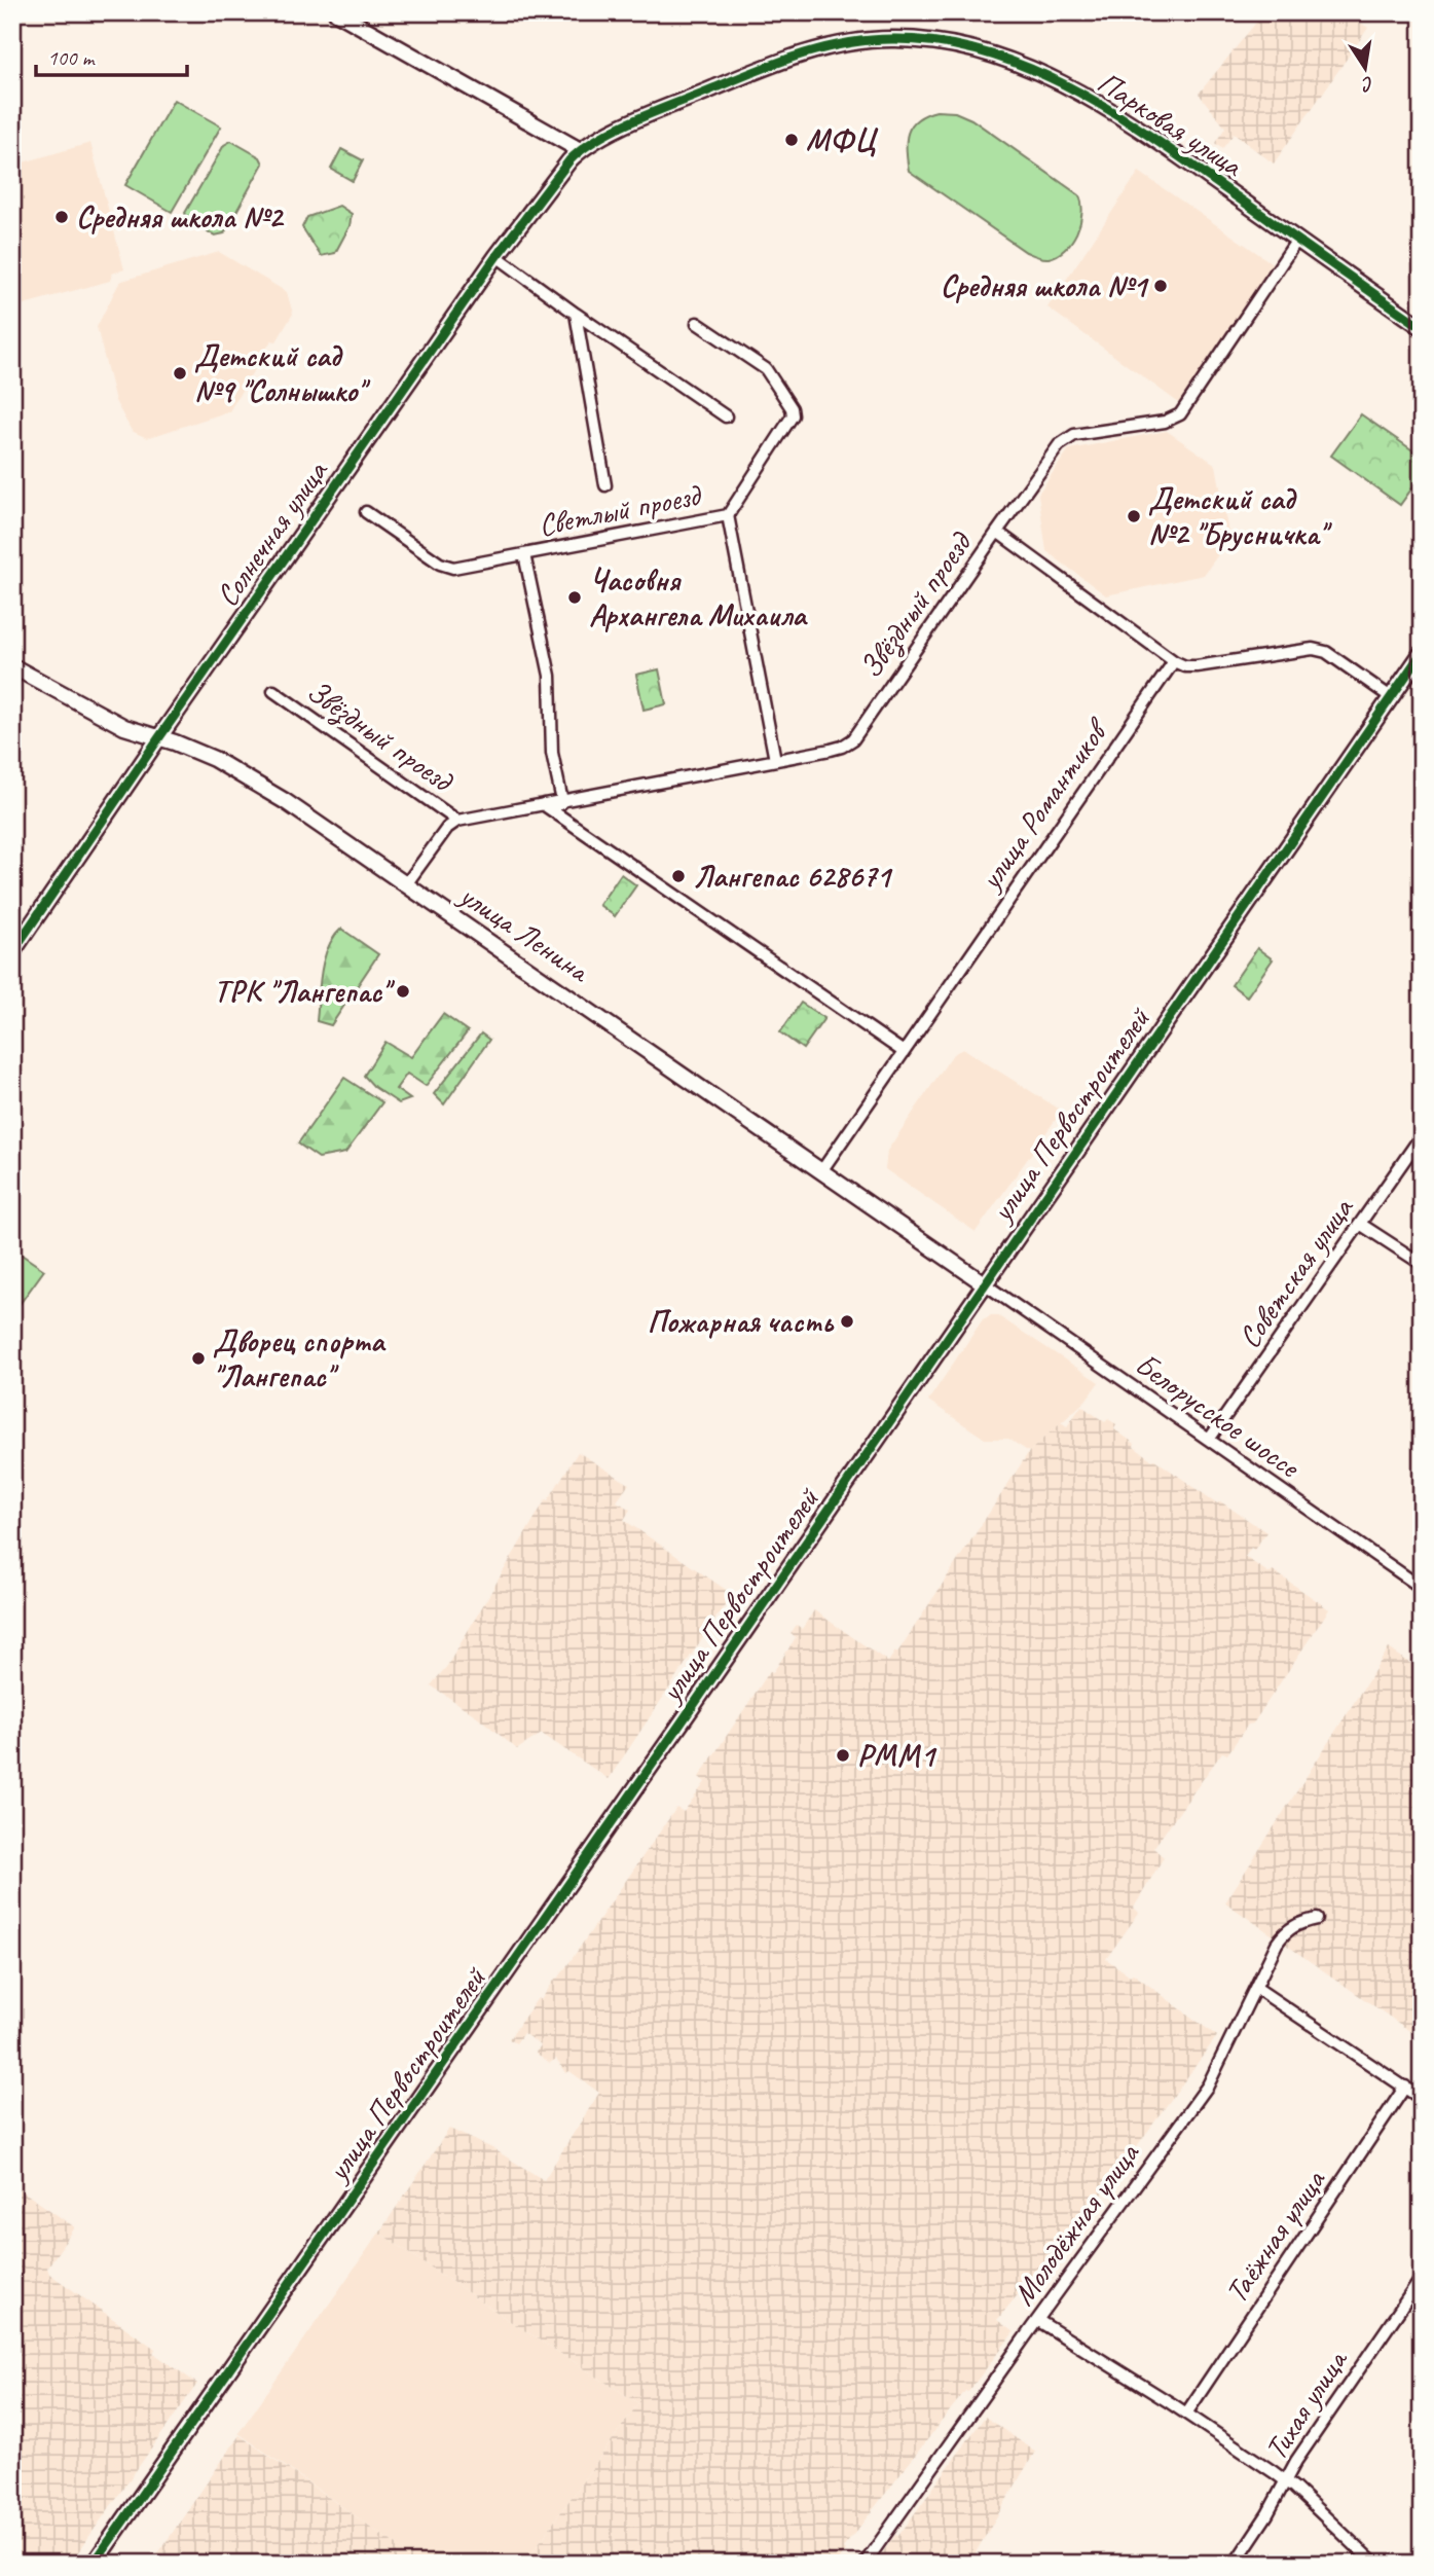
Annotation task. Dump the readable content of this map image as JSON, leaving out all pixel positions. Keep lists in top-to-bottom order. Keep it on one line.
{"streets":{"street":["Парковая улица","Светлый проезд","Солнечная улица","Звёздный проезд","улица Романтиков","улица Ленина","улица Первостроителей","Советская улица","Белорусское шоссе","Молодёжная улица","Таёжная улица","Тихая улица"]},"crossings":[["Парковая улица","Солнечная улица"],["Парковая улица","Звёздный проезд"],["Солнечная улица","улица Ленина"],["Звёздный проезд","улица Ленина"],["улица Романтиков","улица Ленина"],["улица Ленина","улица Первостроителей"],["улица Ленина","Белорусское шоссе"],["улица Первостроителей","Белорусское шоссе"],["Советская улица","Белорусское шоссе"]],"places":["МФЦ","Средняя школа №2","Средняя школа №1","Детский сад №9 \"Солнышко\"","Детский сад №2 \"Брусничка\"","Часовня Архангела Михаила","Лангепас 628671","ТРК \"Лангепас\"","Пожарная часть","Дворец спорта \"Лангепас\"","РММ1"],"scale_bar":"100 m","north":"bottom"}
